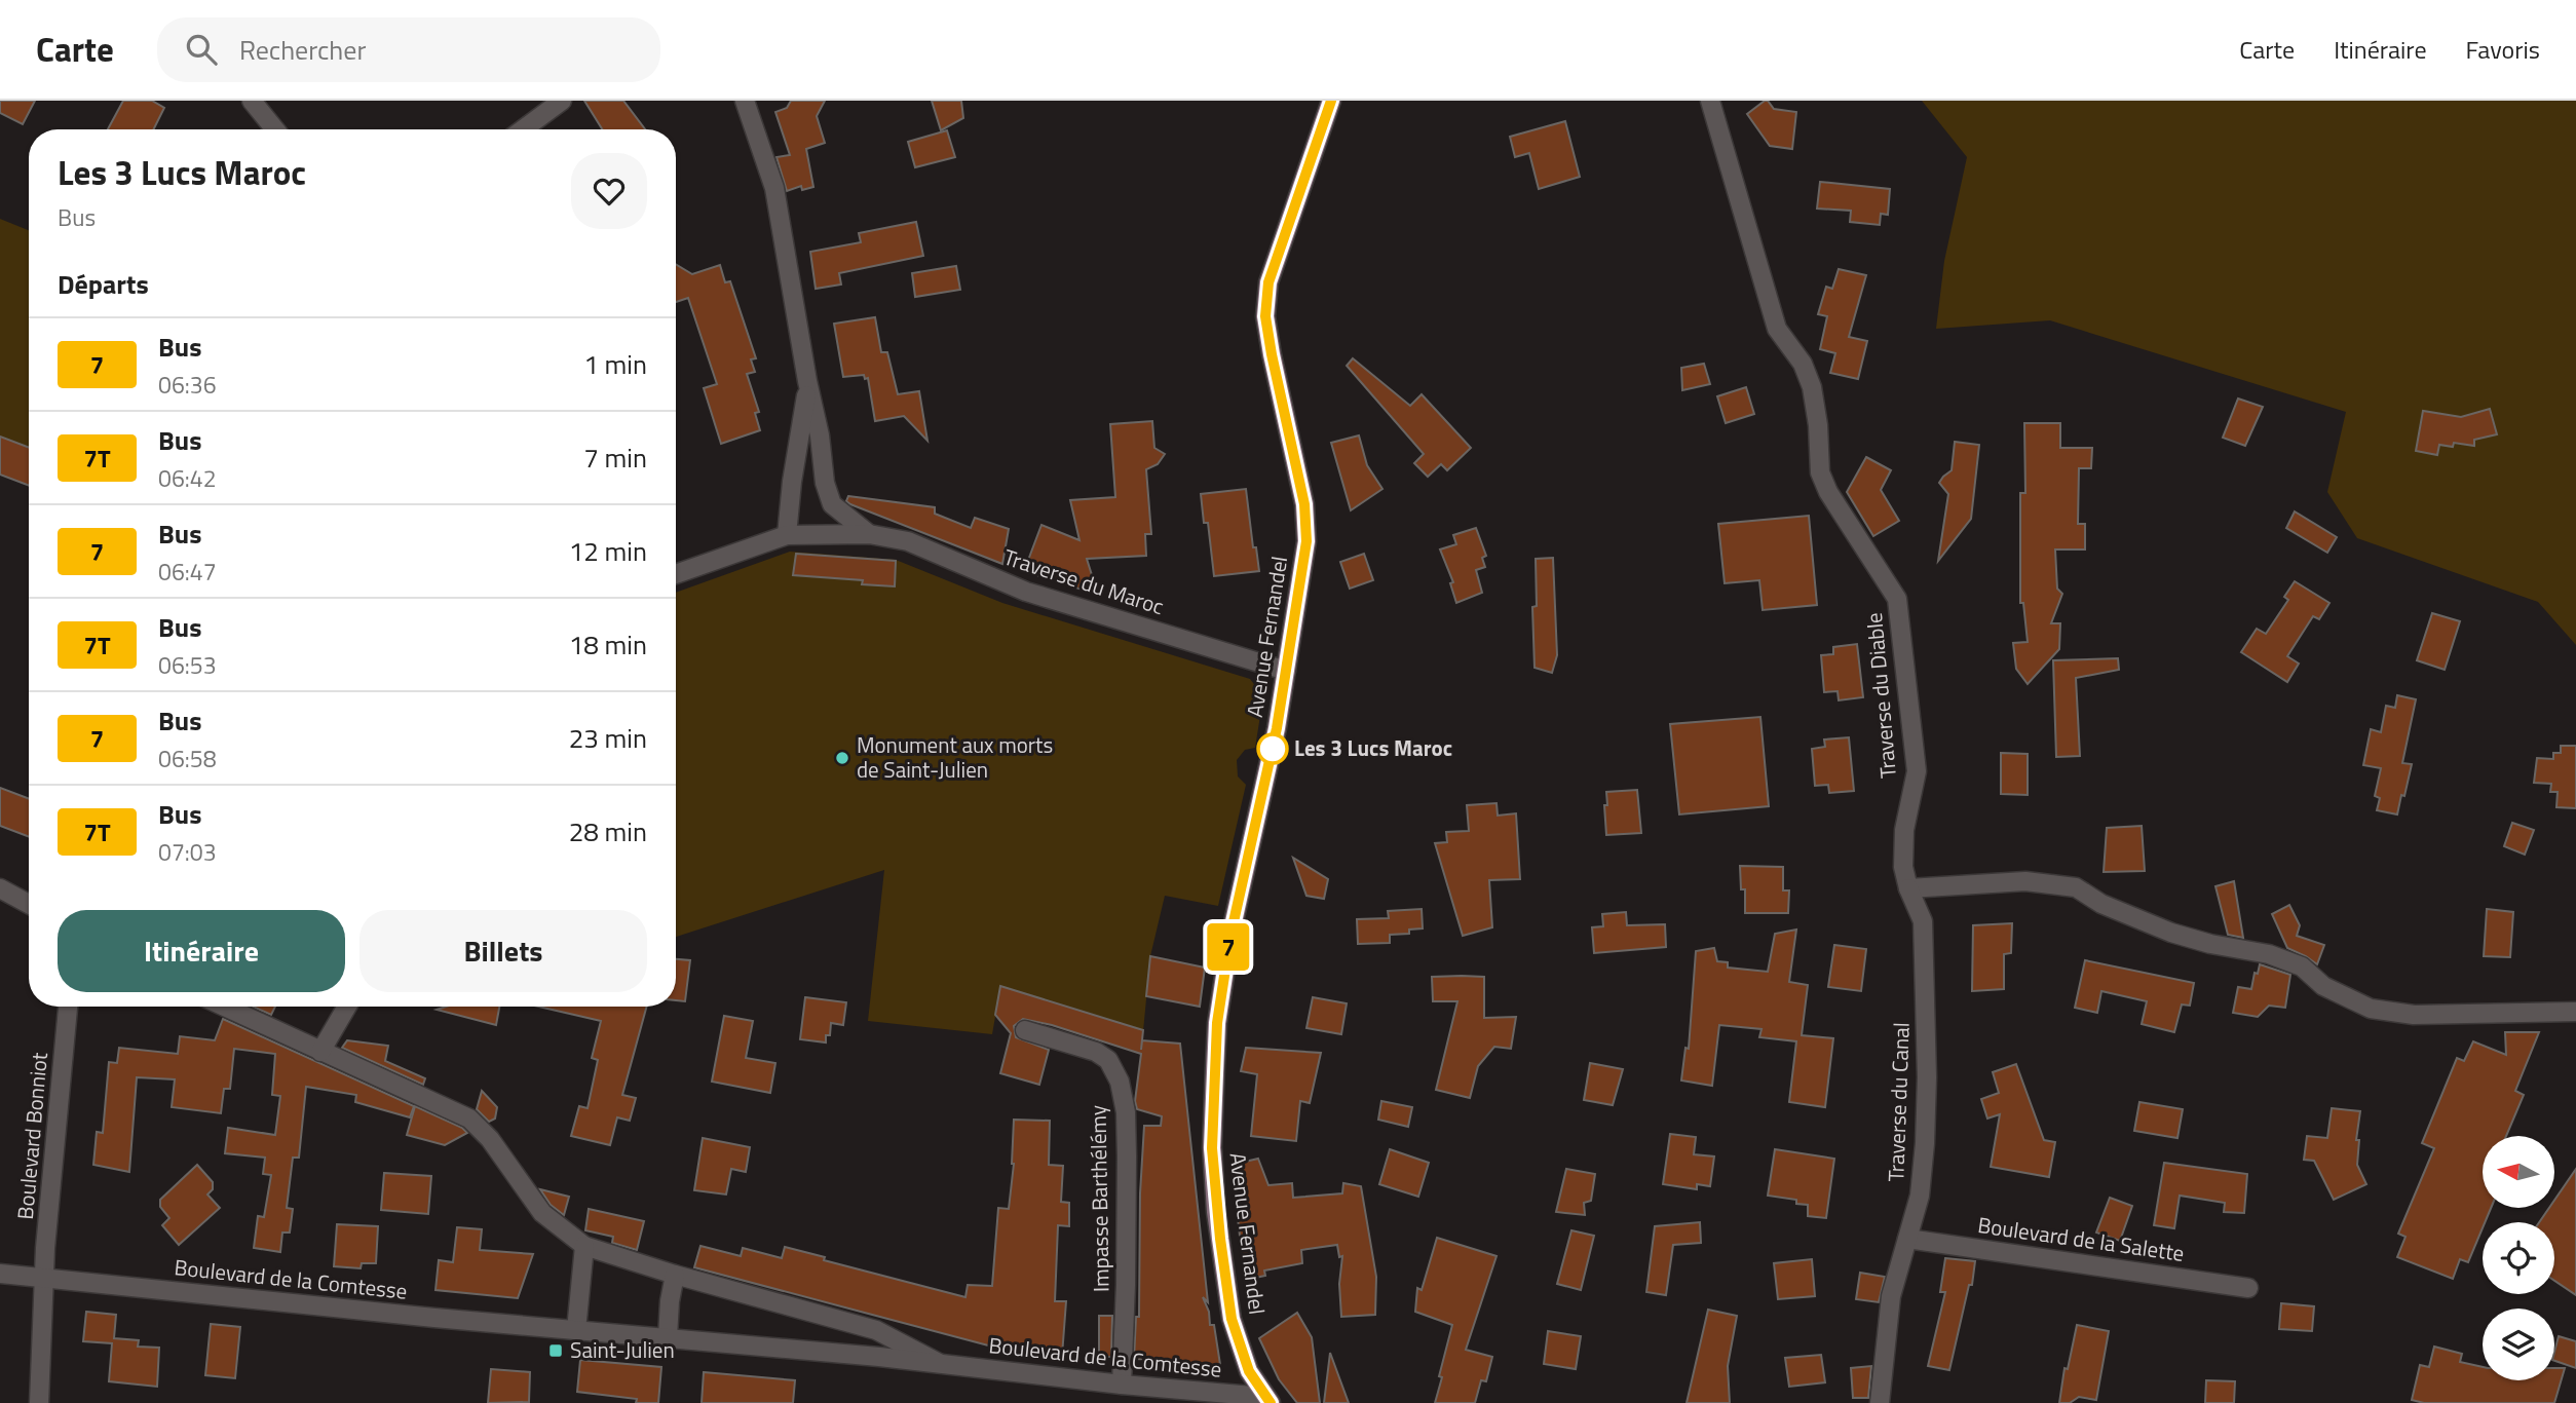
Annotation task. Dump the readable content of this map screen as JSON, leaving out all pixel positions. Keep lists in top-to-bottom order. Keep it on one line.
{"streets":{"main road":["Avenue Fernandel"],"street":["Traverse du Maroc","Traverse du Diable","Traverse du Canal","Boulevard Bonniot","Impasse Barthélémy","Boulevard de la Salette","Boulevard de la Comtesse"]},"crossings":[["Traverse du Maroc","Avenue Fernandel"],["Avenue Fernandel","Boulevard de la Comtesse"],["Traverse du Diable","Traverse du Canal"],["Traverse du Canal","Boulevard de la Salette"],["Boulevard Bonniot","Boulevard de la Comtesse"],["Impasse Barthélémy","Boulevard de la Comtesse"]],"places":{"other":["Les 3 Lucs Maroc","Monument aux morts de Saint-Julien"],"transit":["Saint-Julien"]},"lines":["bus line 7"],"north":"left","page":{"header":"Carte","search":"Rechercher","nav":["Carte","Itinéraire","Favoris"],"on_map":"7","heading":[["Les 3 Lucs Maroc","Bus"],"Départs"],"list":[{"mark":"7","name":"Bus","note":"06:36","value":"1 min"},{"mark":"7T","name":"Bus","note":"06:42","value":"7 min"},{"mark":"7","name":"Bus","note":"06:47","value":"12 min"},{"mark":"7T","name":"Bus","note":"06:53","value":"18 min"},{"mark":"7","name":"Bus","note":"06:58","value":"23 min"},{"mark":"7T","name":"Bus","note":"07:03","value":"28 min"}],"buttons":["Itinéraire","Billets"]}}
